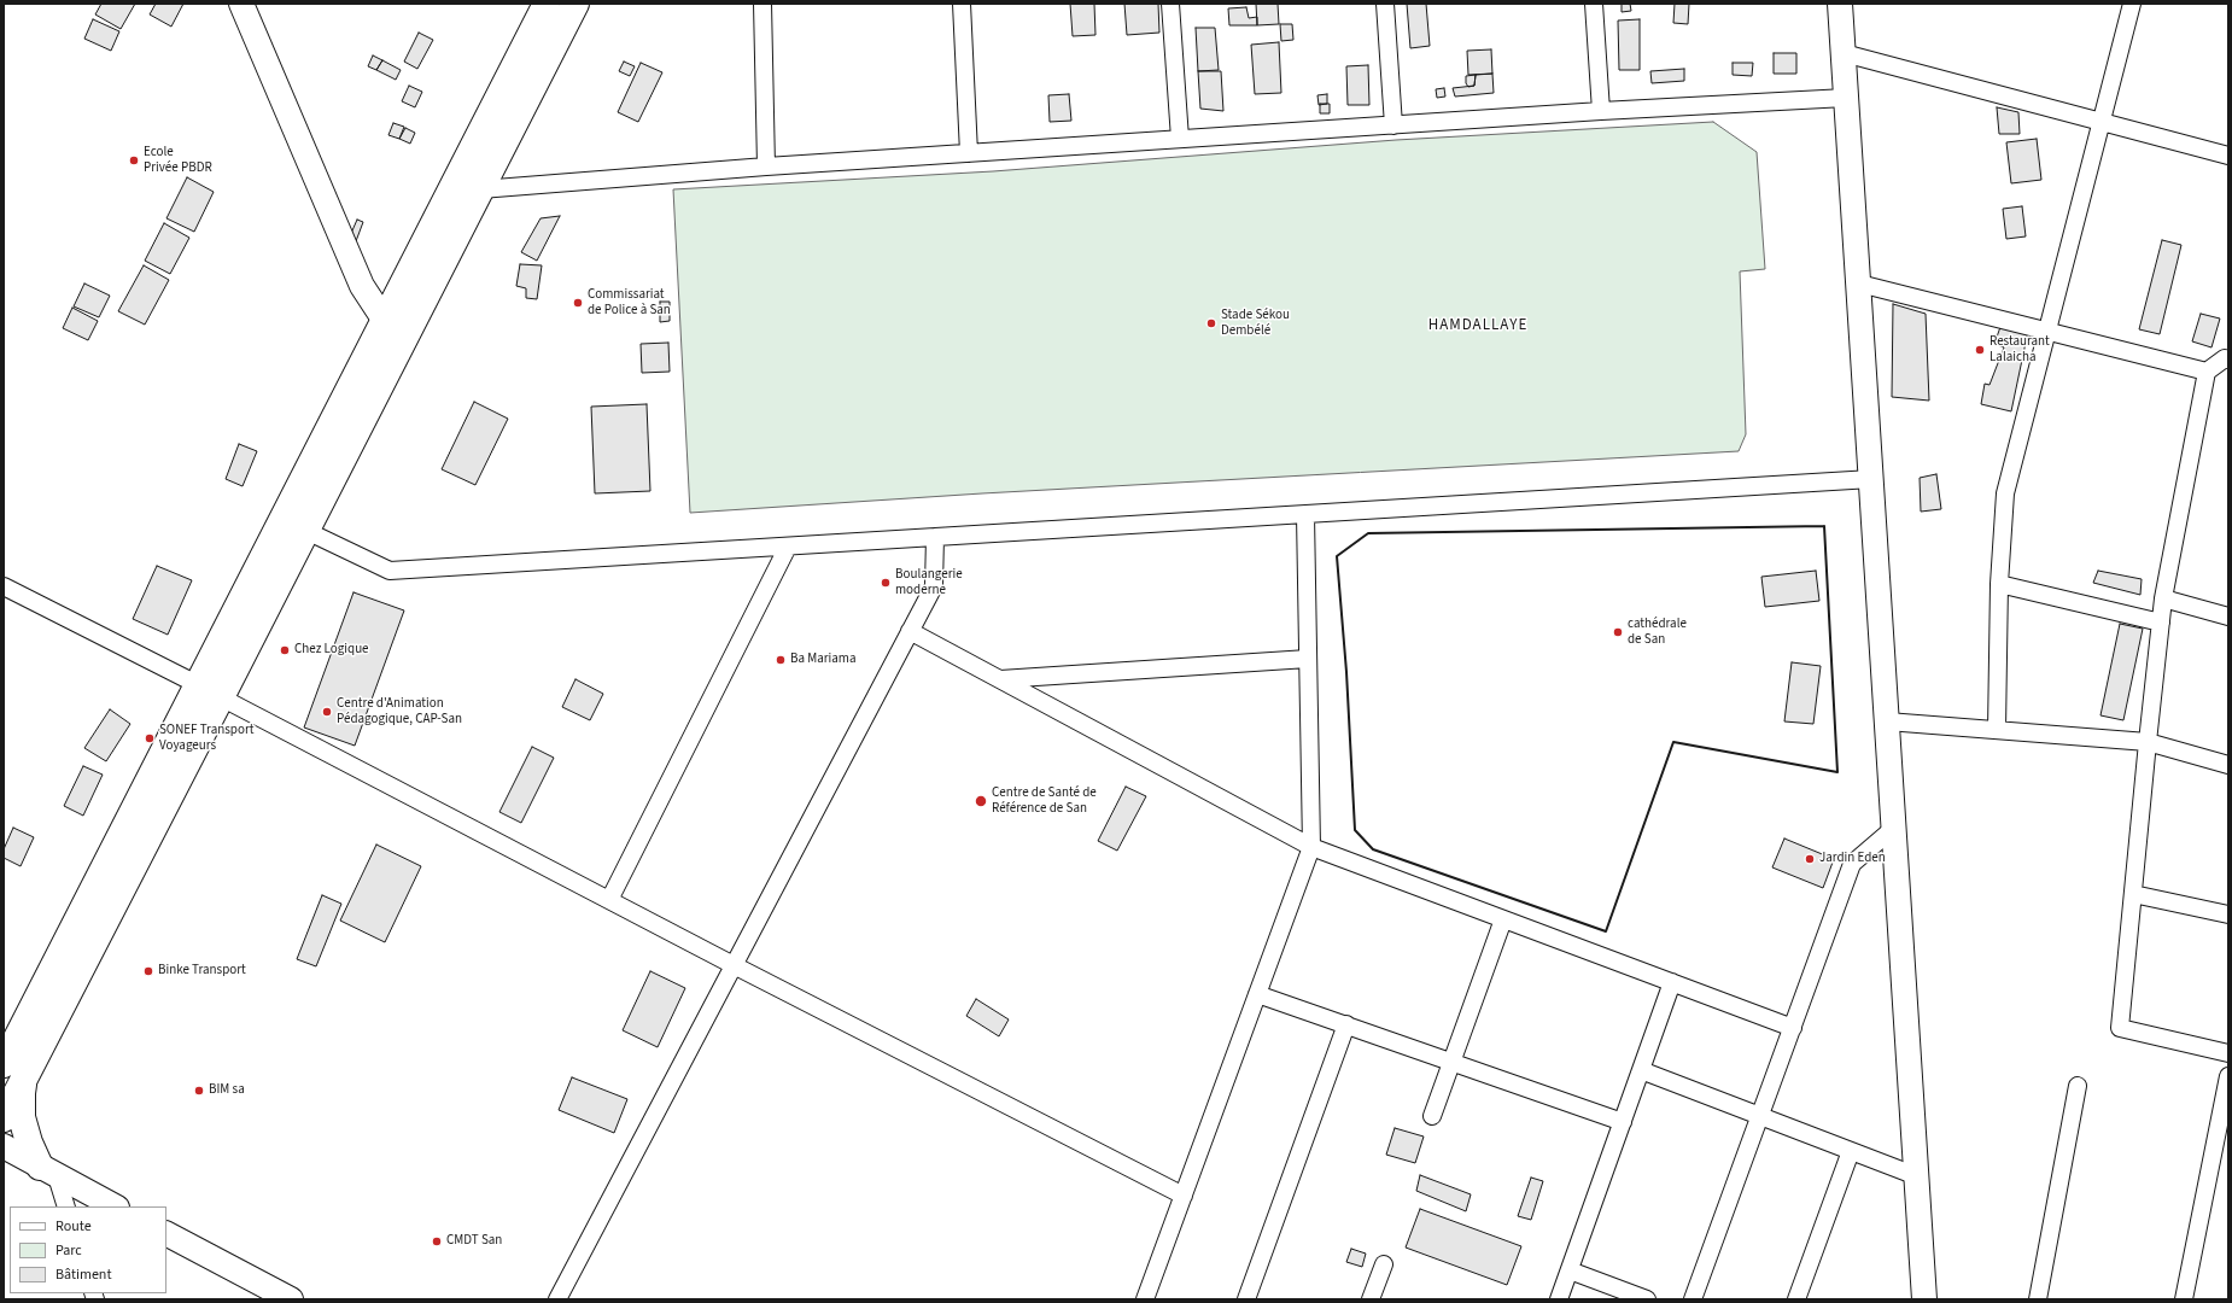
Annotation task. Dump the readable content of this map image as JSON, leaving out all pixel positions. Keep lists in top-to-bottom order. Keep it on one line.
{"districts":["HAMDALLAYE"],"places":["Ecole Privée PBDR","Commissariat de Police à San","Stade Sékou Dembélé","Restaurant Lalaicha","Boulangerie moderne","cathédrale de San","Chez Logique","Ba Mariama","Centre d'Animation Pédagogique, CAP-San","SONEF Transport Voyageurs","Centre de Santé de Référence de San","Jardin Eden","Binke Transport","BIM sa","CMDT San"],"legend":["Route","Parc","Bâtiment"]}
